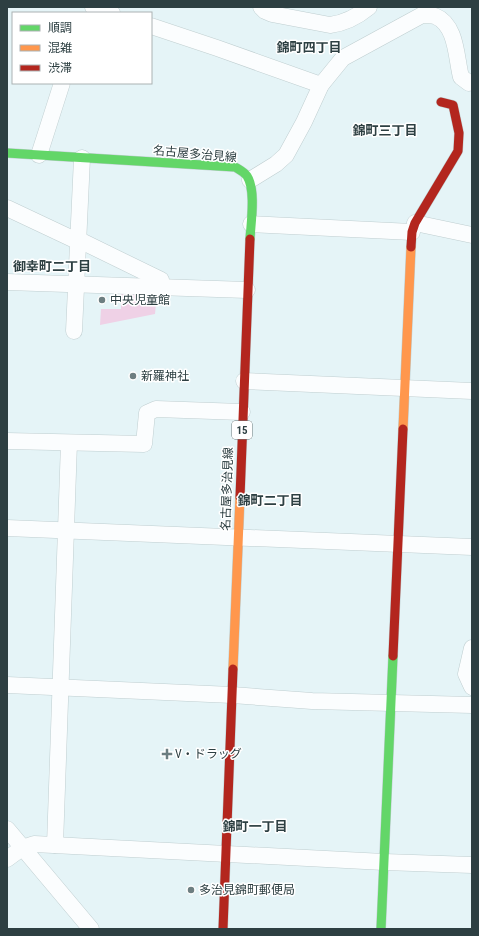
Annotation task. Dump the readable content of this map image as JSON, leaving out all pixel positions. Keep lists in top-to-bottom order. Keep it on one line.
{"streets":{"main road":["名古屋多治見線","15"]},"districts":["錦町四丁目","錦町三丁目","御幸町二丁目","錦町二丁目","錦町一丁目"],"places":{"other":["中央児童館","新羅神社","多治見錦町郵便局"],"health":["V・ドラッグ"]},"legend":["順調","混雑","渋滞"]}
